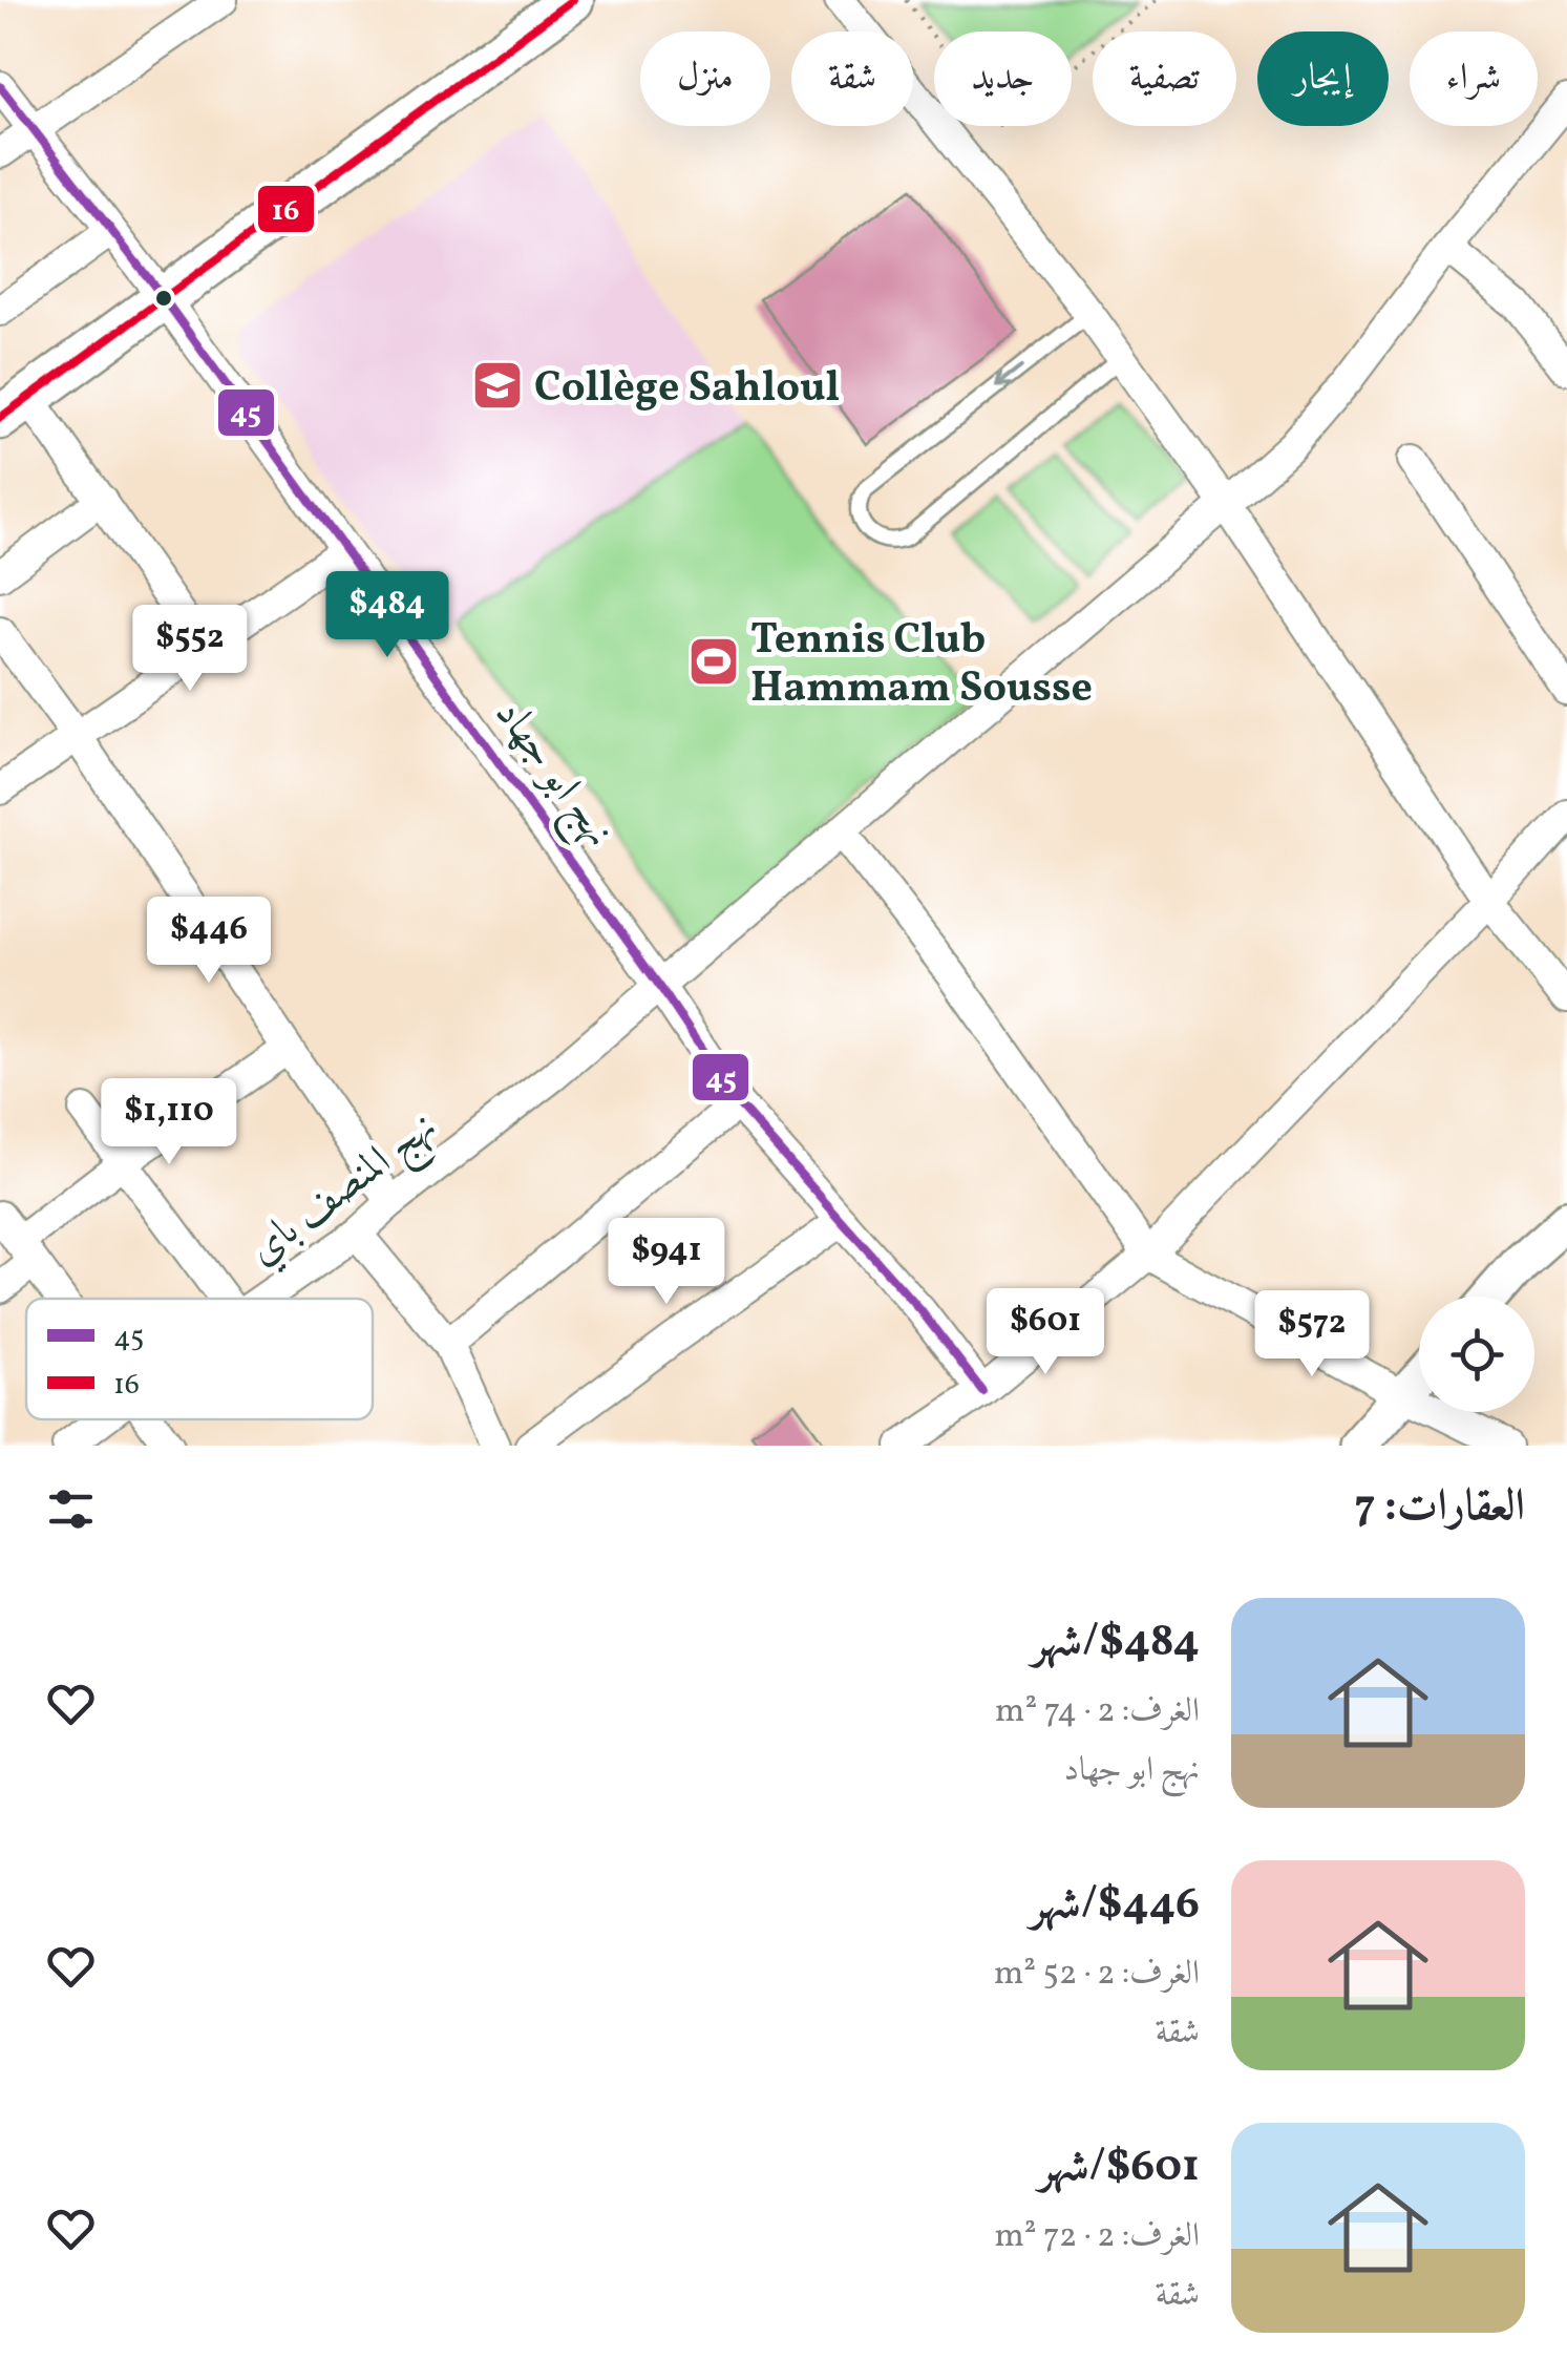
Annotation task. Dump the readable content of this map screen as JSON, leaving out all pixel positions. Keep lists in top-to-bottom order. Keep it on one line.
{"streets":{"street":["نهج ابو جهاد","نهج المنصف باي"]},"crossings":[["نهج ابو جهاد","نهج المنصف باي"]],"places":{"school or university":["Collège Sahloul"],"sports":["Tennis Club Hammam Sousse"]},"lines":["transit line 16","transit line 45"],"legend":["45","16"],"page":{"chip":["شراء","إيجار","تصفية","جديد","شقة","منزل"],"price":["$484","$552","$446","$1,110","$941","$601","$572"],"heading":"العقارات: 7","list":[{"name":"$484/شهر","note":"الغرف: 2 · 74 m² · نهج ابو جهاد"},{"name":"$446/شهر","note":"الغرف: 2 · 52 m² · شقة"},{"name":"$601/شهر","note":"الغرف: 2 · 72 m² · شقة"}]}}
